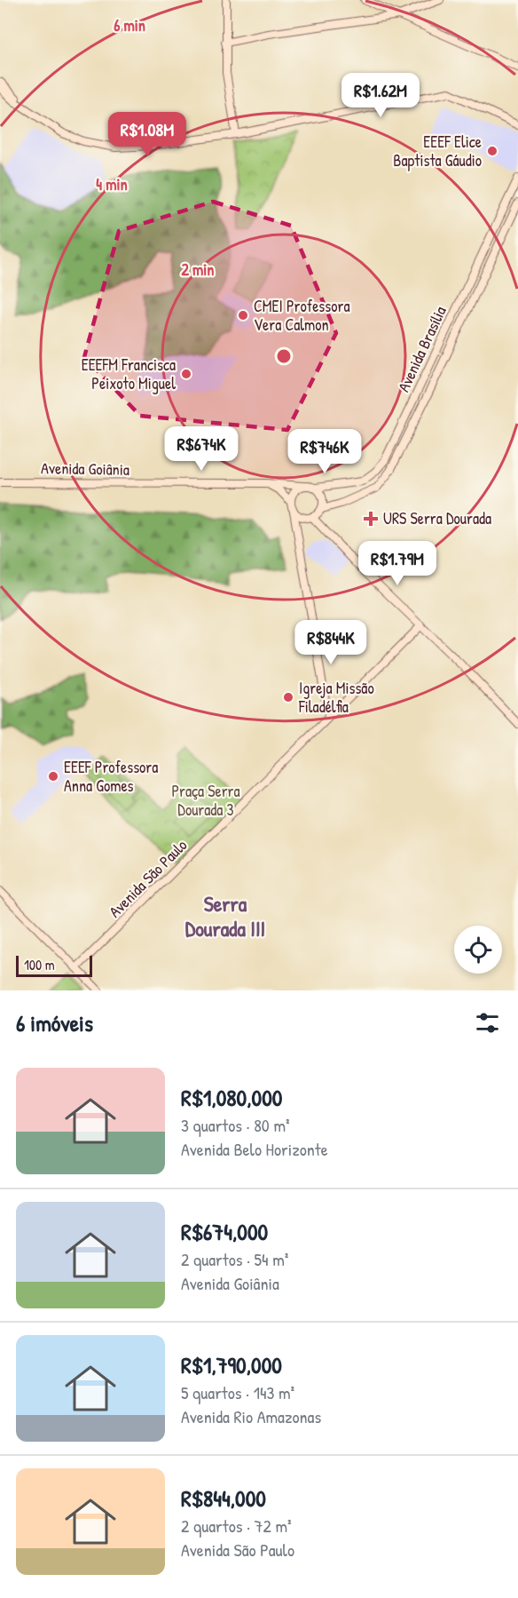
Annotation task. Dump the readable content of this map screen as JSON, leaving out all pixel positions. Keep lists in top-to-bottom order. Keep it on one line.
{"streets":{"street":["Avenida Brasília","Avenida Goiânia","Avenida São Paulo"]},"crossings":[["Avenida Brasília","Avenida Goiânia"]],"districts":["Serra Dourada III"],"parks":["Praça Serra Dourada 3"],"places":{"other":["EEEF Elice Baptista Gáudio","CMEI Professora Vera Calmon","EEEFM Francisca Peixoto Miguel","Igreja Missão Filadélfia","EEEF Professora Anna Gomes"],"health":["URS Serra Dourada"]},"scale_bar":"100 m","page":{"price":["R$1.62M","R$1.08M","R$674K","R$746K","R$1.79M","R$844K"],"scale":"100 m","heading":"6 imóveis","list":[{"name":"R$1,080,000","note":"3 quartos · 80 m² · Avenida Belo Horizonte"},{"name":"R$674,000","note":"2 quartos · 54 m² · Avenida Goiânia"},{"name":"R$1,790,000","note":"5 quartos · 143 m² · Avenida Rio Amazonas"},{"name":"R$844,000","note":"2 quartos · 72 m² · Avenida São Paulo"}]},"rings":["6 min","4 min","2 min"]}
